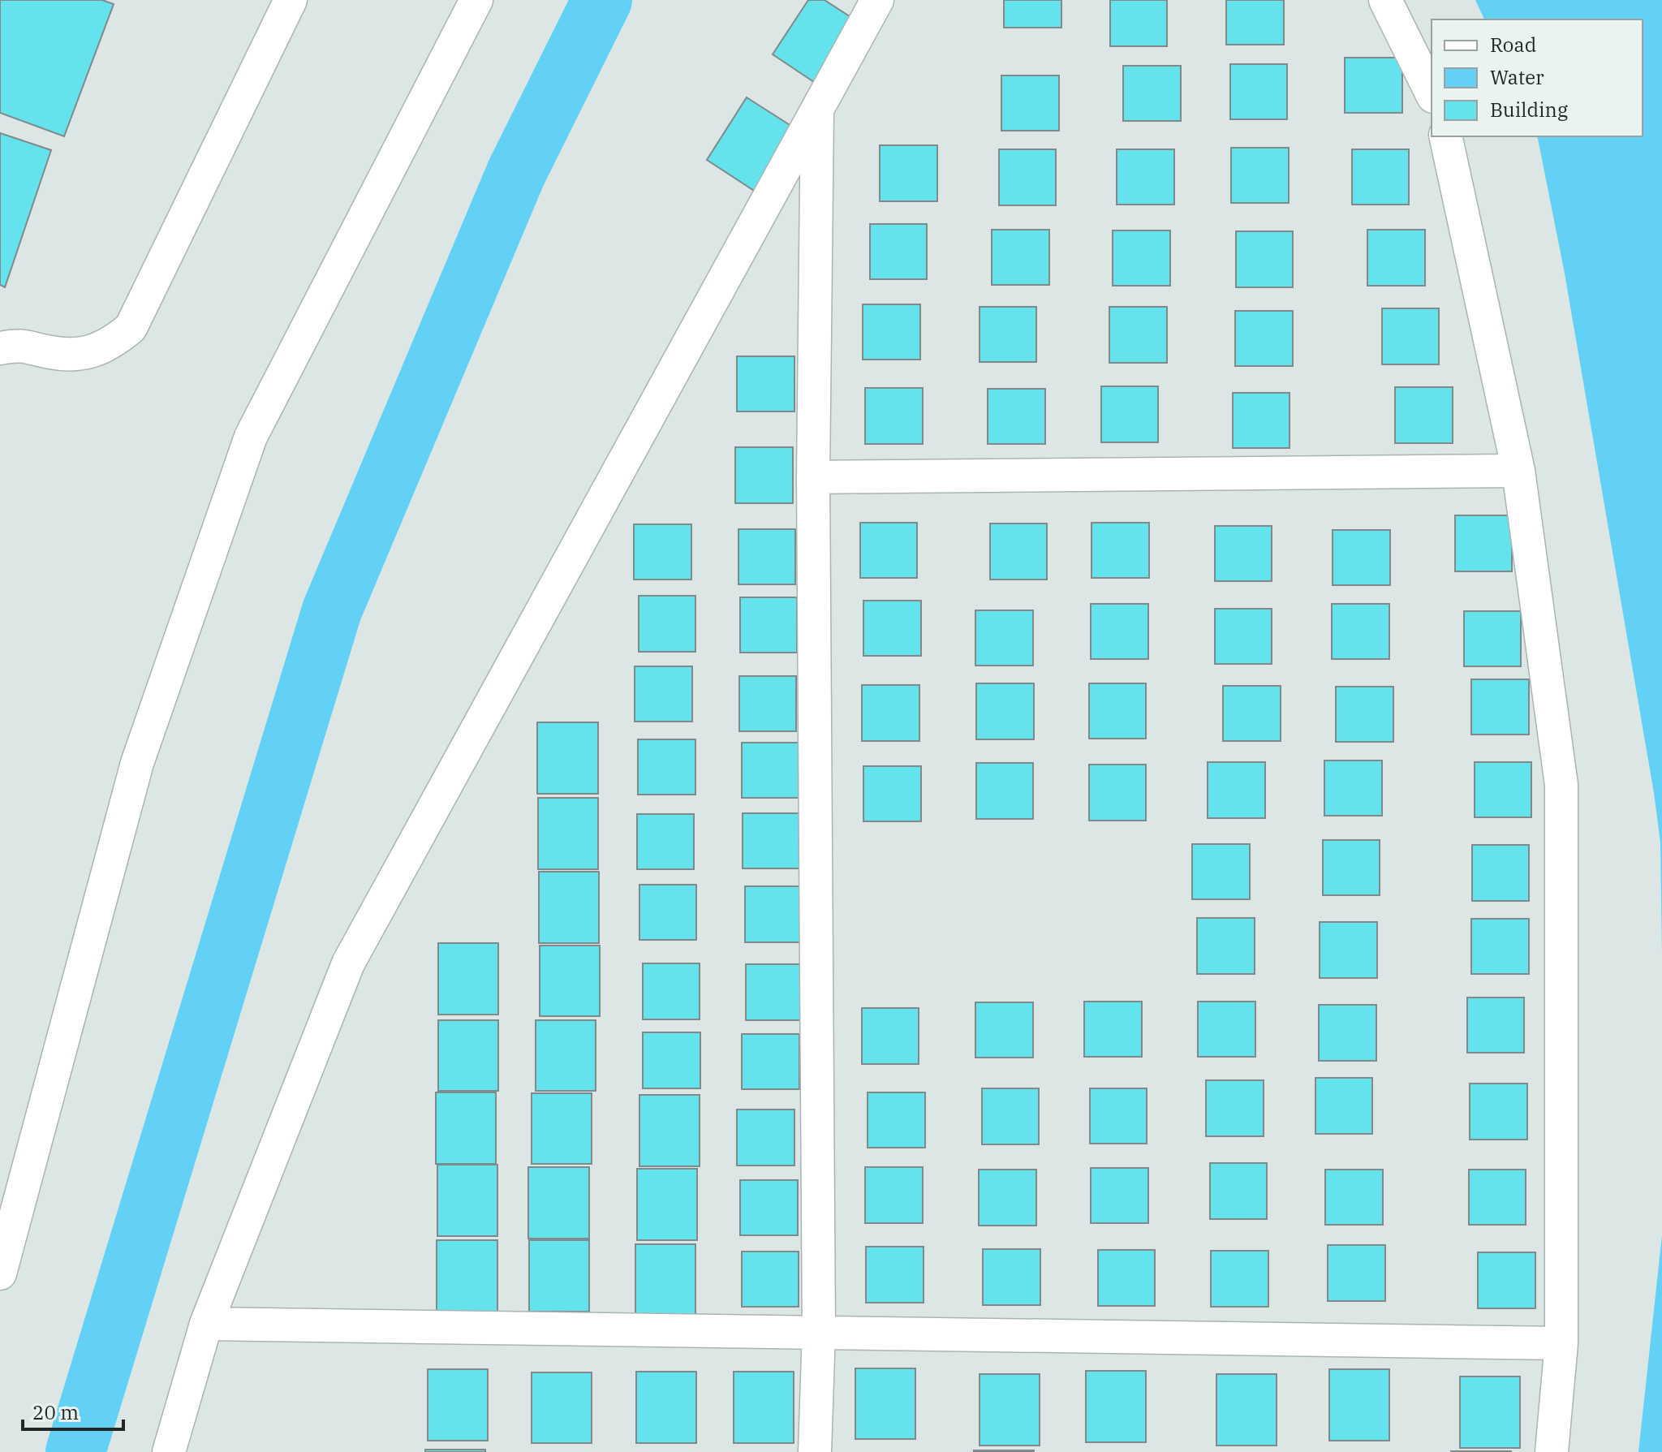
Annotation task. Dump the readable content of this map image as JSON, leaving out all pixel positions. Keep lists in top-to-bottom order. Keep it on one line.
{"legend":["Road","Water","Building"],"scale_bar":"20 m"}
